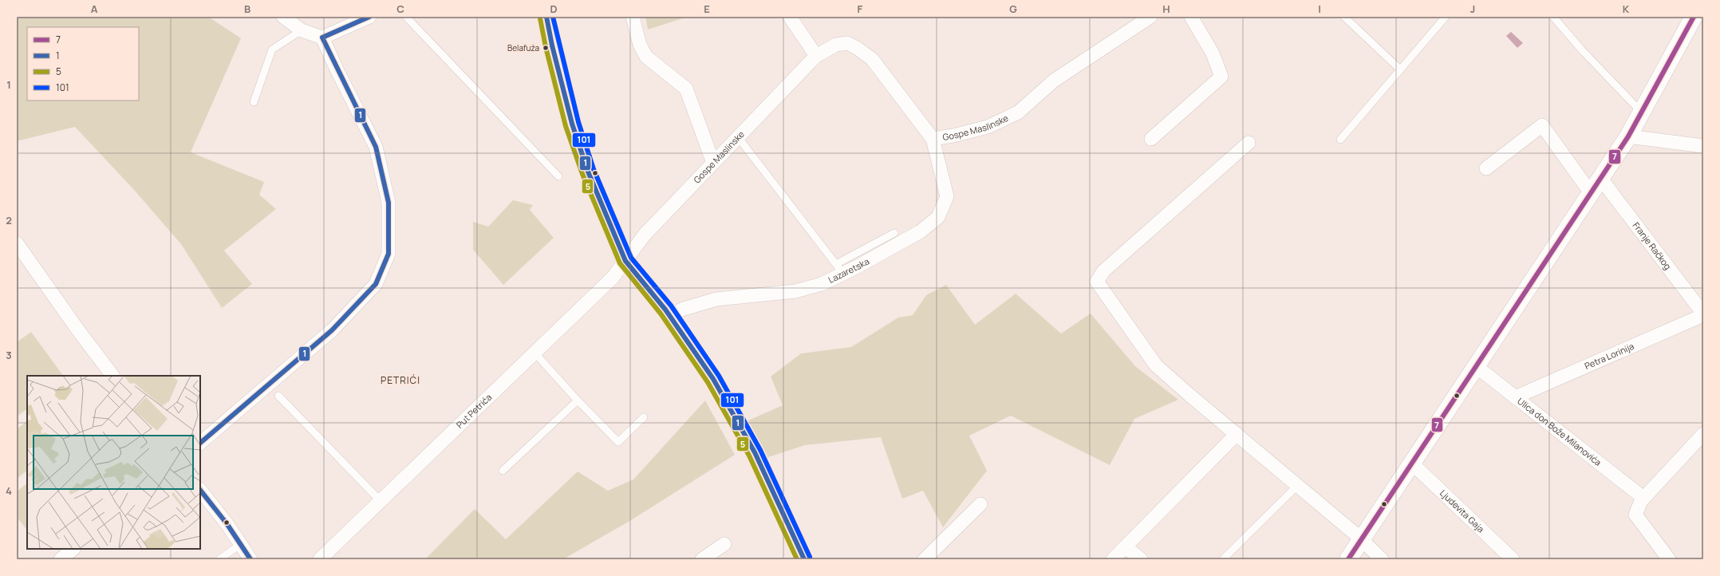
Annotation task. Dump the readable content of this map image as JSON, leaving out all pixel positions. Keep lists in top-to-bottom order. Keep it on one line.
{"streets":{"street":["Gospe Maslinske","Franje Račkog","Lazaretska","Petra Lorinija","Put Petrića","Ulica don Bože Milanovića","Ljudevita Gaja"]},"crossings":[["Gospe Maslinske","Lazaretska"],["Gospe Maslinske","Put Petrića"],["Franje Račkog","Petra Lorinija"],["Petra Lorinija","Ulica don Bože Milanovića"]],"districts":["PETRIĆI"],"places":["Belafuža"],"lines":["transit line 7","transit line 1","transit line 101","transit line 5"],"legend":["7","1","5","101"],"grid":{"columns":["A","B","C","D","E","F","G","H","I","J","K"],"rows":["1","2","3","4"]}}
